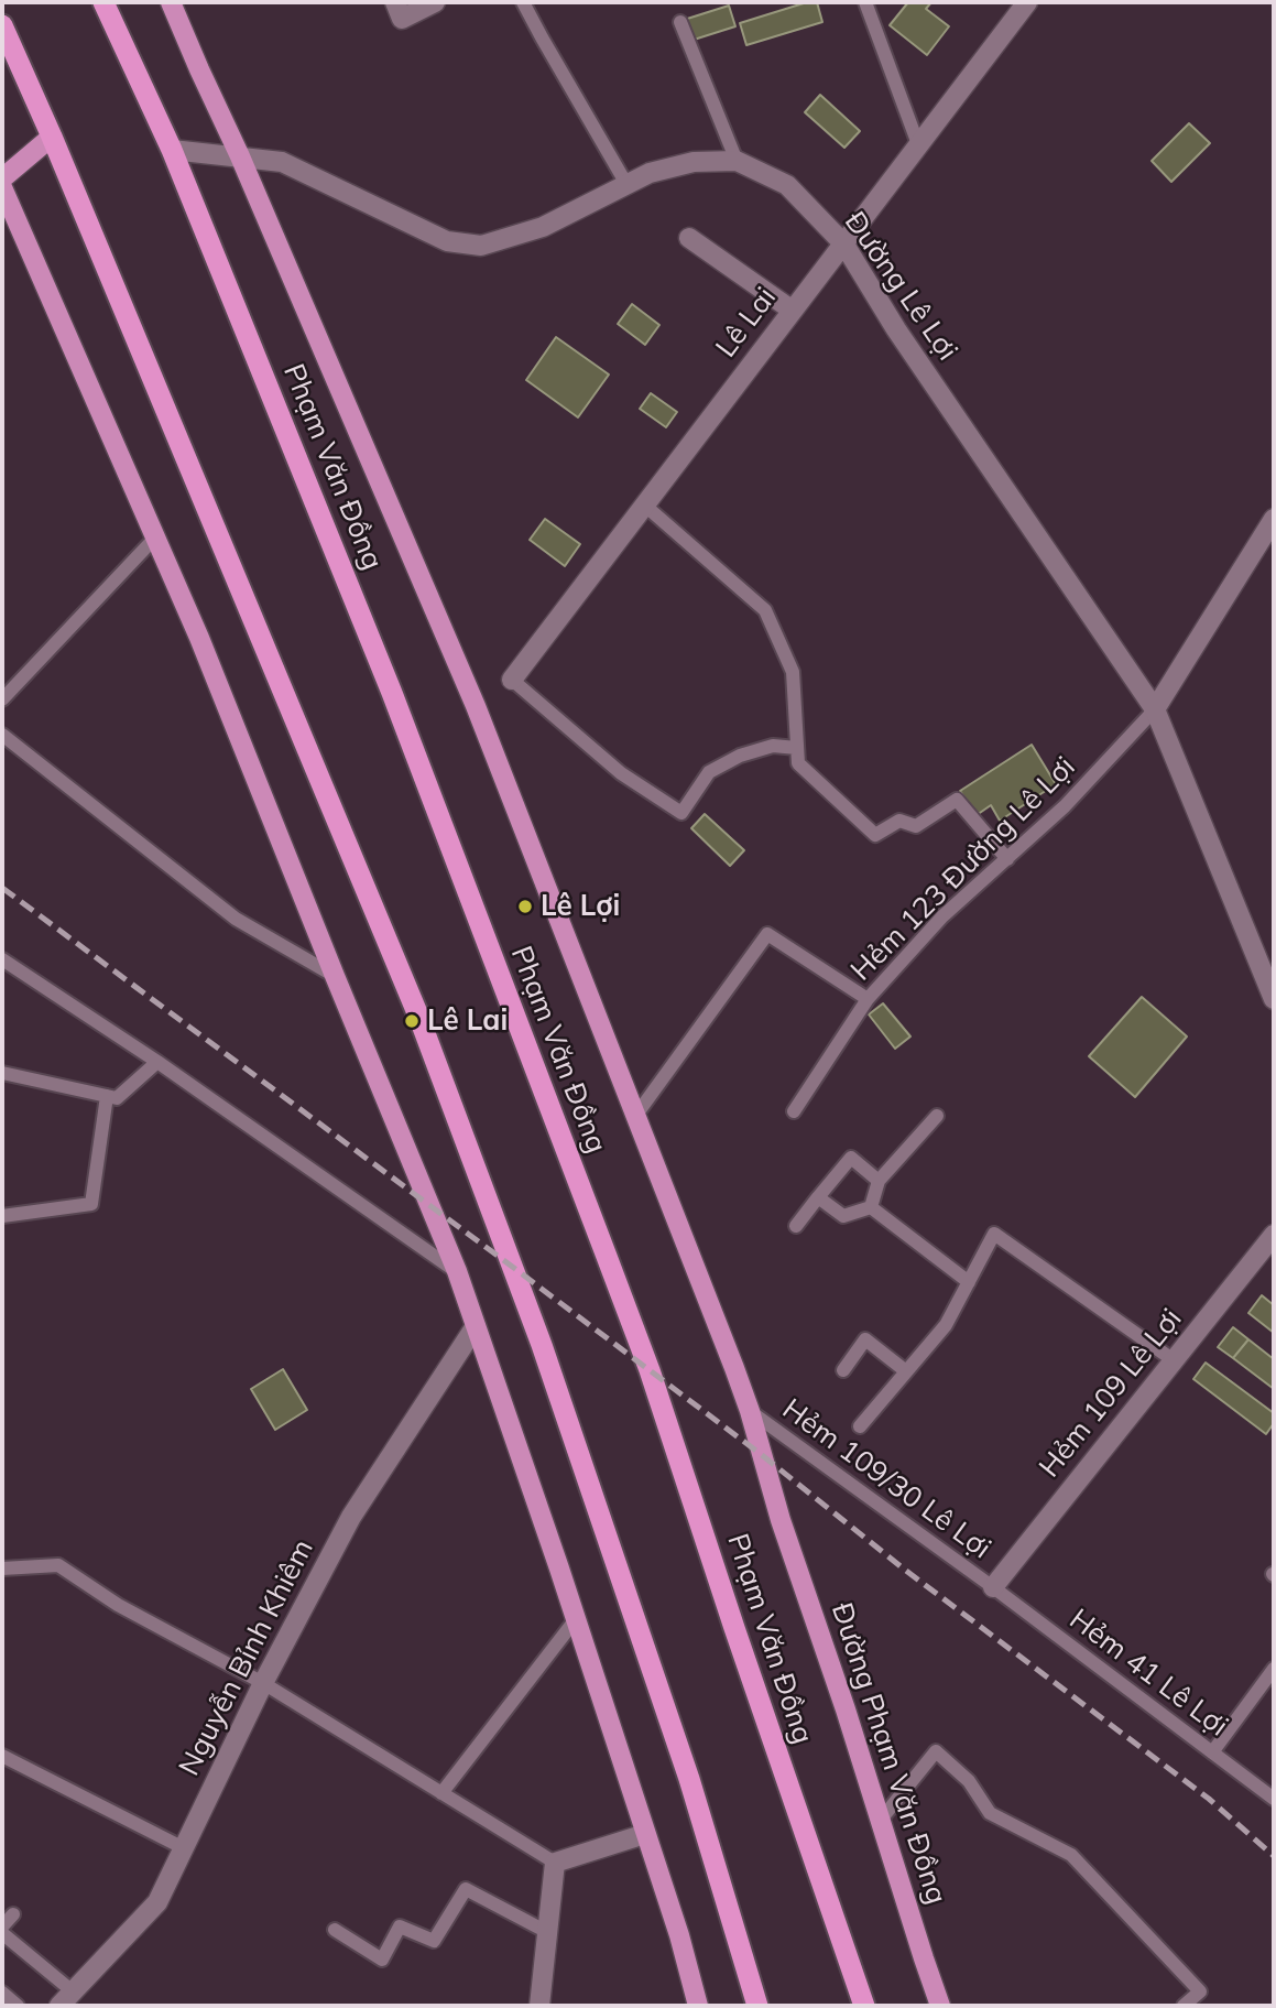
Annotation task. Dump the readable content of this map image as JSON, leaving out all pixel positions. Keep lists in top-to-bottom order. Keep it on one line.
{"streets":{"highway":["Phạm Văn Đồng"],"main road":["Đường Phạm Văn Đồng"],"street":["Đường Lê Lợi","Lê Lai","Hẻm 109 Lê Lợi","Nguyễn Bỉnh Khiêm"],"lane":["Hẻm 123 Đường Lê Lợi","Hẻm 109/30 Lê Lợi","Hẻm 41 Lê Lợi"]},"crossings":[["Đường Lê Lợi","Lê Lai"],["Đường Lê Lợi","Hẻm 123 Đường Lê Lợi"],["Phạm Văn Đồng","Hẻm 109/30 Lê Lợi"],["Phạm Văn Đồng","Đường Phạm Văn Đồng"],["Hẻm 109 Lê Lợi","Hẻm 109/30 Lê Lợi"],["Hẻm 109 Lê Lợi","Hẻm 41 Lê Lợi"],["Hẻm 109/30 Lê Lợi","Hẻm 41 Lê Lợi"]],"places":["Lê Lợi","Lê Lai"]}
